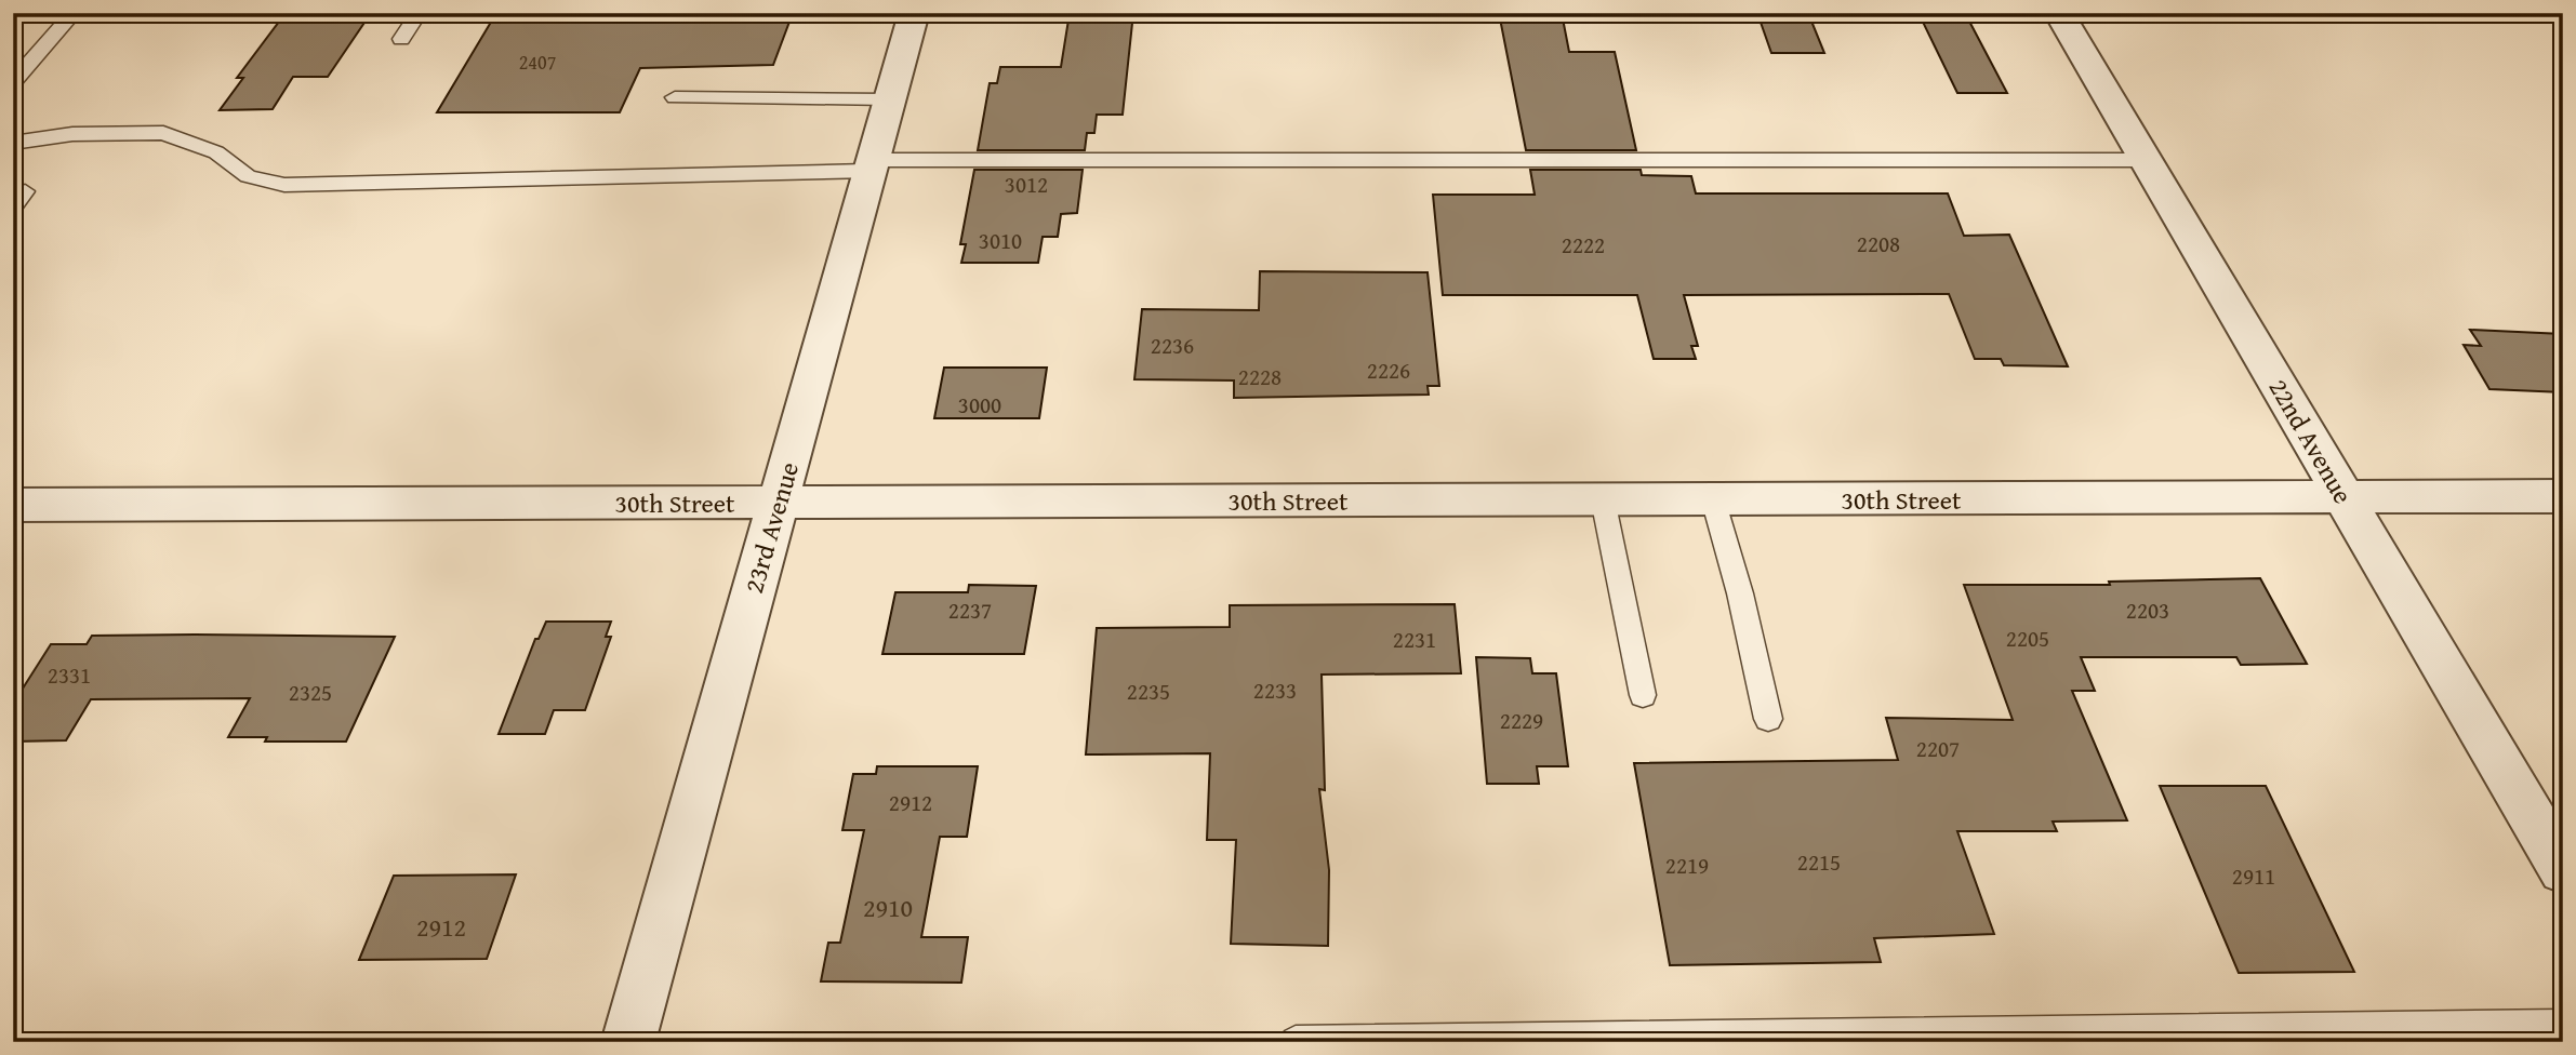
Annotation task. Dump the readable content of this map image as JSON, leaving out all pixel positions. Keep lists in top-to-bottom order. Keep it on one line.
{"streets":{"street":["22nd Avenue","30th Street","23rd Avenue"]},"crossings":[["22nd Avenue","30th Street"],["30th Street","23rd Avenue"]],"house_numbers":["2407","3012","3010","2208","2222","2236","2226","2228","3000","2237","2203","2205","2231","2331","2233","2235","2325","2229","2207","2912","2215","2219","2911","2910","2912"]}
